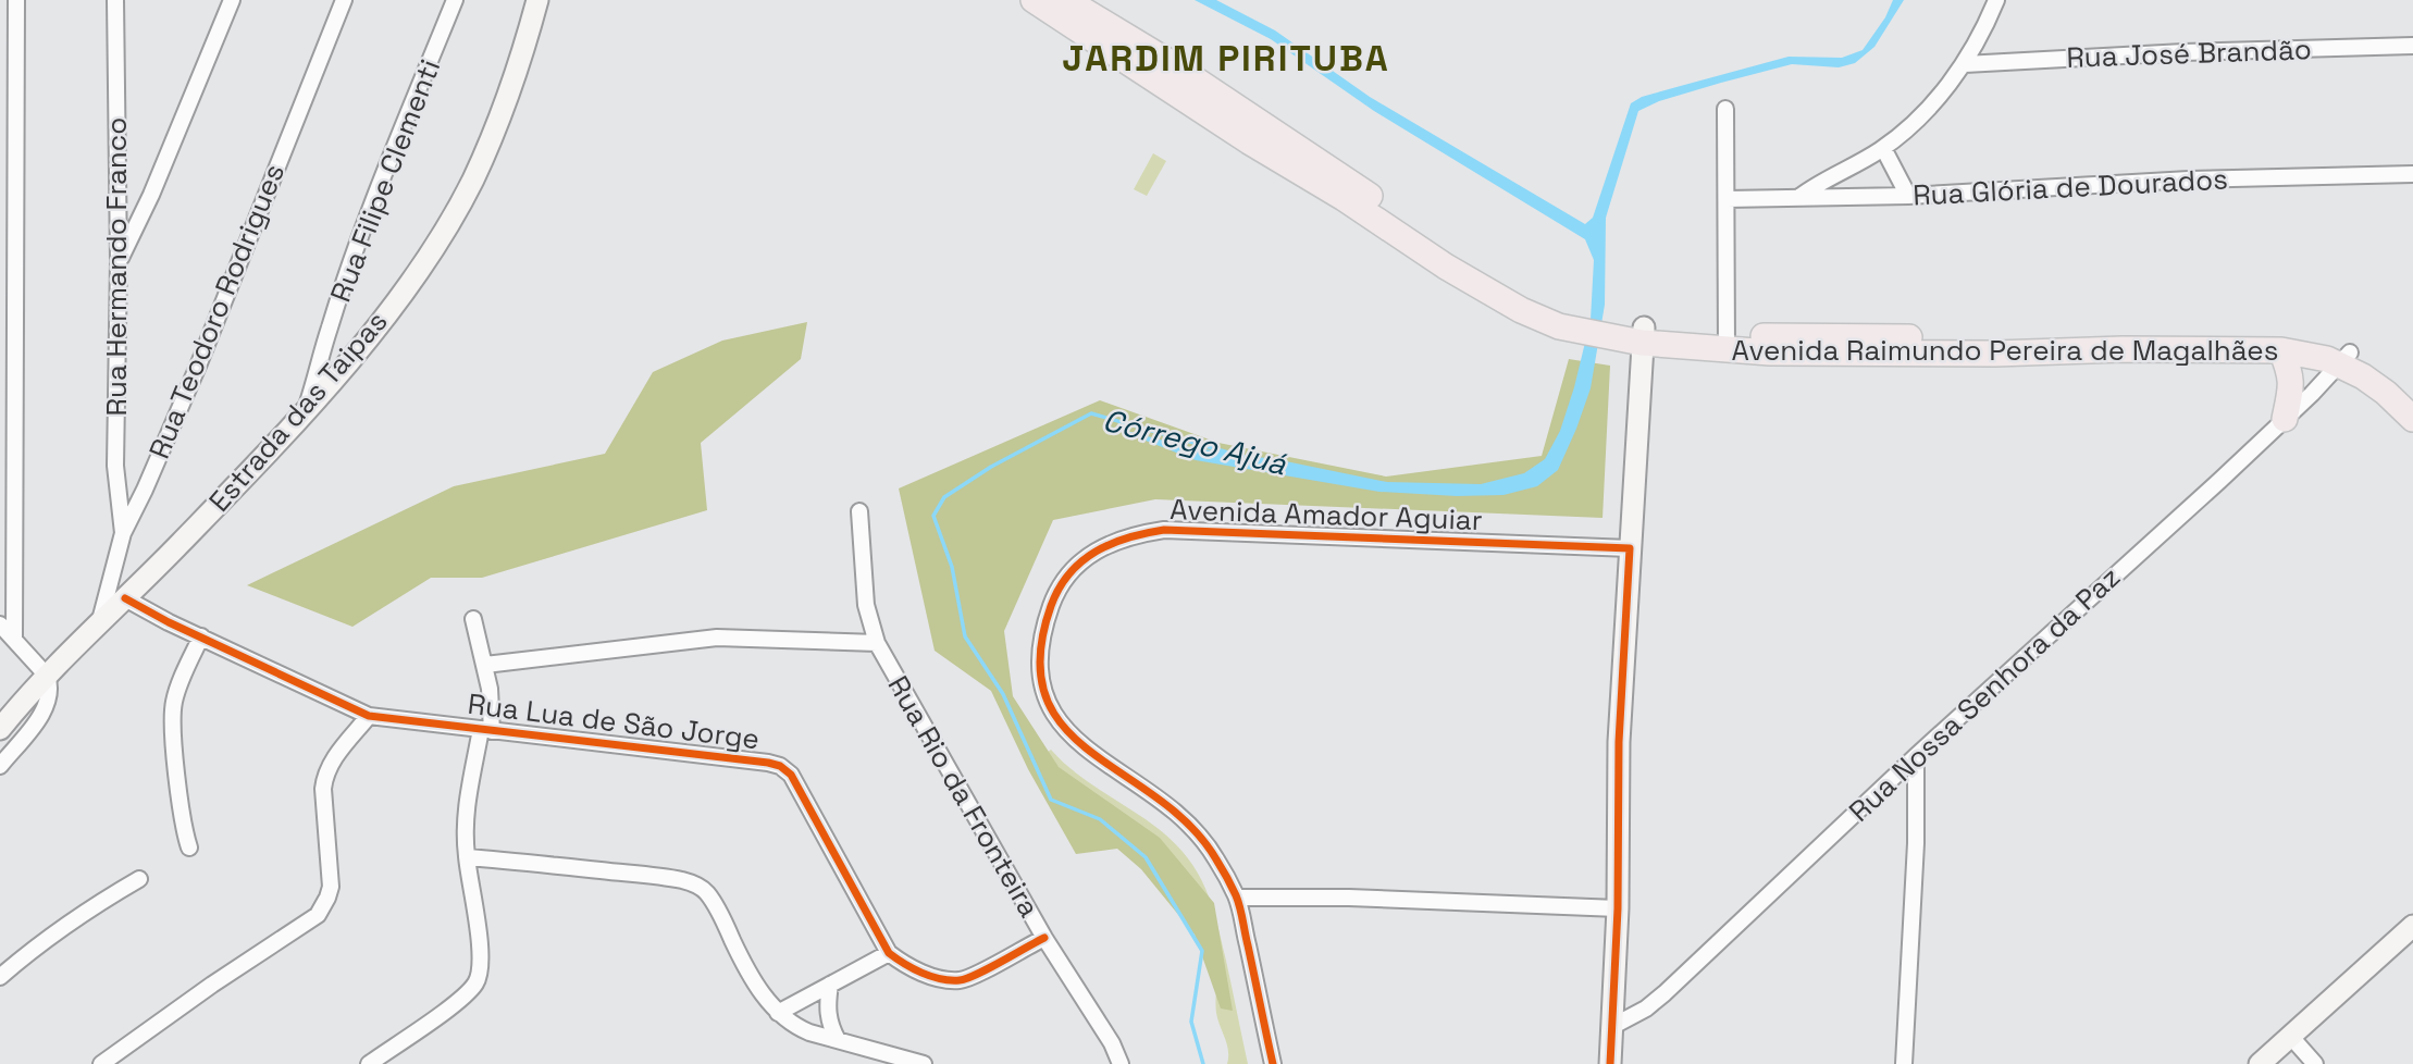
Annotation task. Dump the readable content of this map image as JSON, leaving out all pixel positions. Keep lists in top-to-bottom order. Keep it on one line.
{"streets":{"main road":["Avenida Raimundo Pereira de Magalhães"],"street":["Rua José Brandão","Rua Filipe Clementi","Rua Glória de Dourados","Rua Hermando Franco","Rua Teodoro Rodrigues","Estrada das Taipas","Avenida Amador Aguiar","Rua Nossa Senhora da Paz","Rua Lua de São Jorge","Rua Rio da Fronteira"]},"crossings":[["Rua Filipe Clementi","Estrada das Taipas"],["Rua Hermando Franco","Rua Teodoro Rodrigues"],["Rua Teodoro Rodrigues","Estrada das Taipas"],["Avenida Raimundo Pereira de Magalhães","Rua Nossa Senhora da Paz"],["Estrada das Taipas","Rua Lua de São Jorge"]],"districts":["JARDIM PIRITUBA"],"water":["Córrego Ajuá"]}
